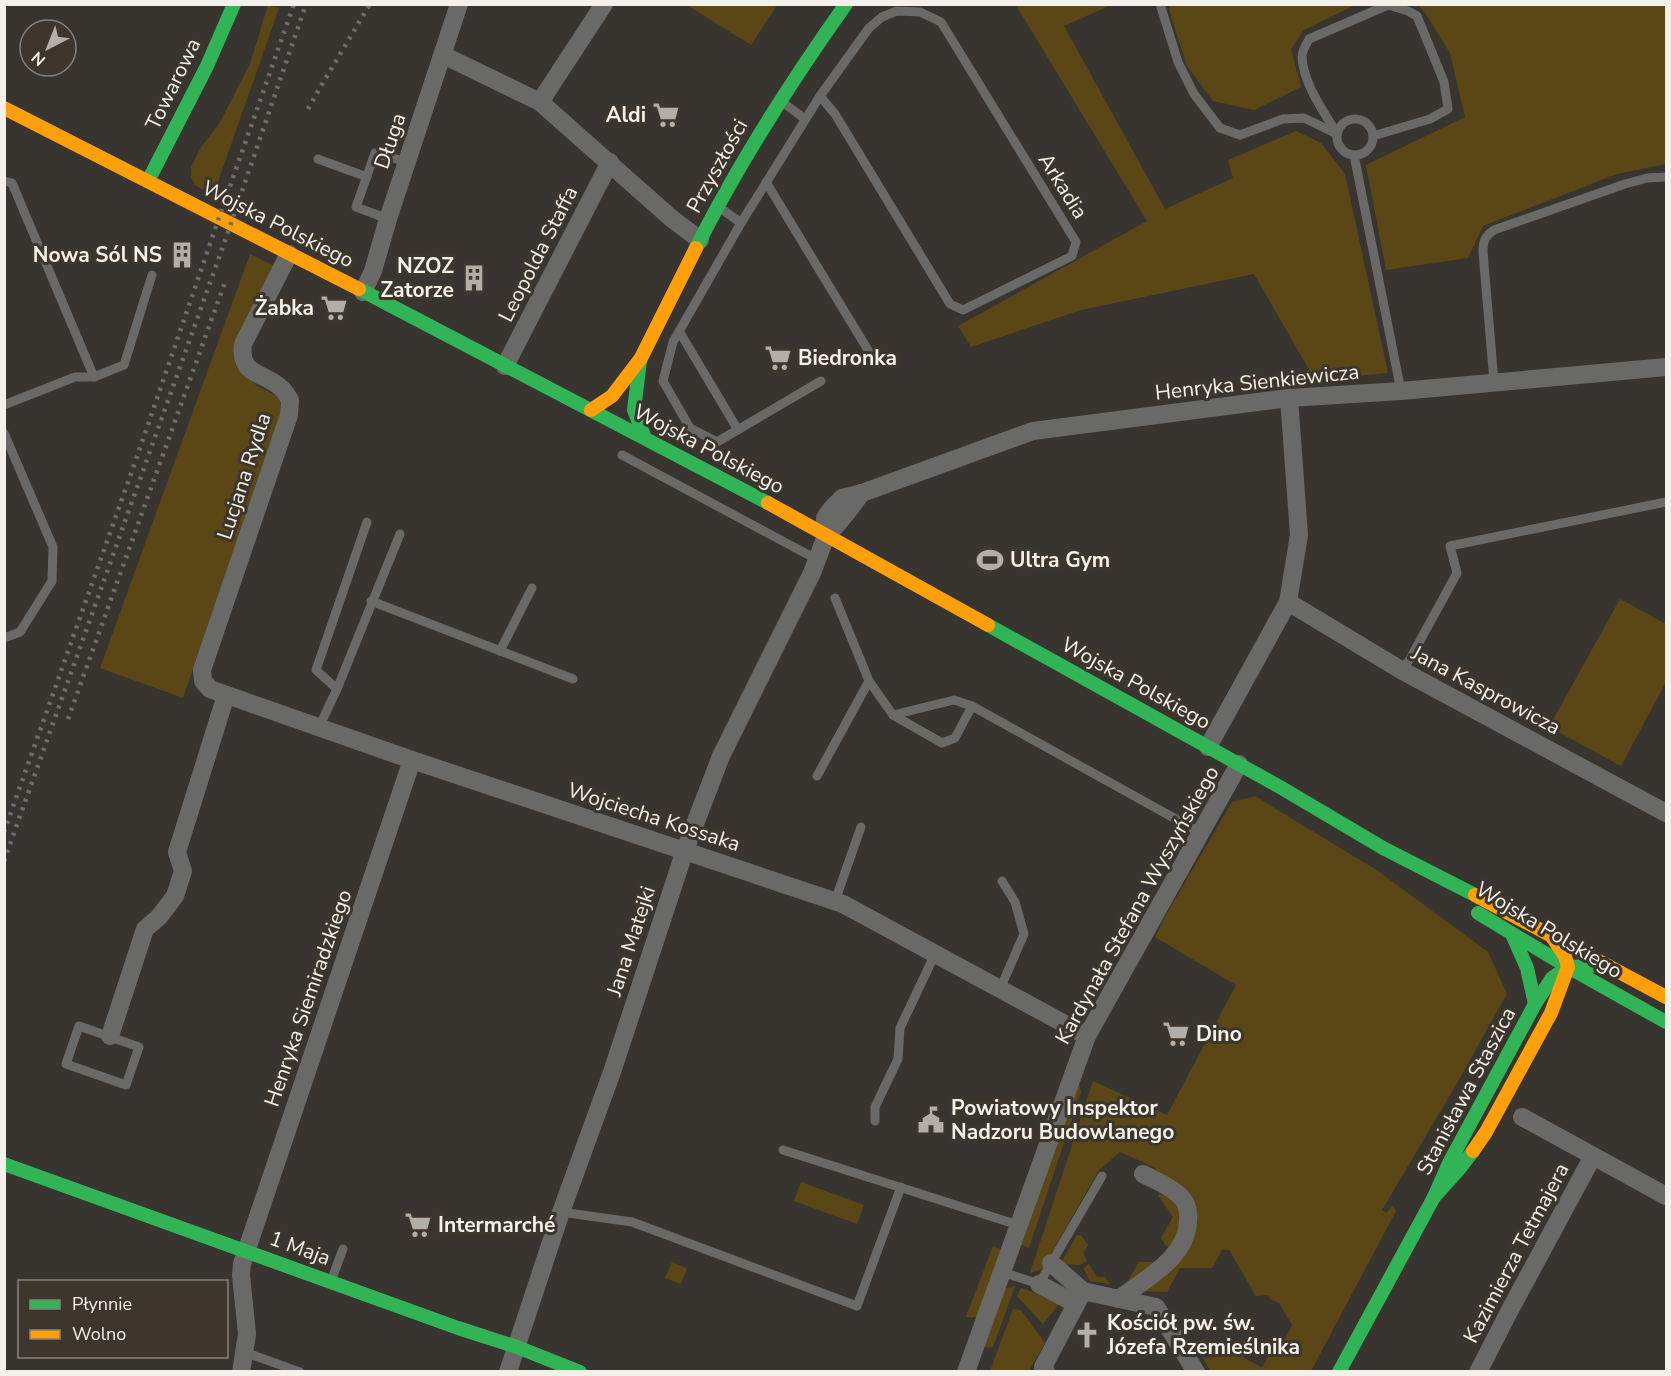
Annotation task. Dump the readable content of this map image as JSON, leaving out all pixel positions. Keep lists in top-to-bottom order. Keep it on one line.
{"streets":{"street":["Towarowa","Długa","Przyszłości","Wojska Polskiego","Leopolda Staffa","Henryka Sienkiewicza","Lucjana Rydla","Jana Kasprowicza","Wojciecha Kossaka","Kardynała Stefana Wyszyńskiego","Jana Matejki","Henryka Siemiradzkiego","Stanisława Staszica","1 Maja","Kazimierza Tetmajera"],"lane":["Arkadia"]},"crossings":[["Towarowa","Wojska Polskiego"],["Długa","Wojska Polskiego"],["Przyszłości","Wojska Polskiego"],["Wojska Polskiego","Leopolda Staffa"],["Wojska Polskiego","Henryka Sienkiewicza"],["Wojska Polskiego","Lucjana Rydla"],["Wojska Polskiego","Kardynała Stefana Wyszyńskiego"],["Wojska Polskiego","Jana Matejki"],["Wojska Polskiego","Stanisława Staszica"],["Henryka Sienkiewicza","Jana Matejki"],["Lucjana Rydla","Wojciecha Kossaka"],["Wojciecha Kossaka","Kardynała Stefana Wyszyńskiego"],["Wojciecha Kossaka","Jana Matejki"],["Wojciecha Kossaka","Henryka Siemiradzkiego"],["Jana Matejki","1 Maja"],["Henryka Siemiradzkiego","1 Maja"]],"places":{"supermarket":["Aldi","Żabka","Biedronka","Dino","Intermarché"],"building":["Nowa Sól NS","NZOZ Zatorze"],"sports":["Ultra Gym"],"public building":["Powiatowy Inspektor Nadzoru Budowlanego"],"church":["Kościół pw. św. Józefa Rzemieślnika"]},"legend":["Płynnie","Wolno"],"north":"bottom left"}
